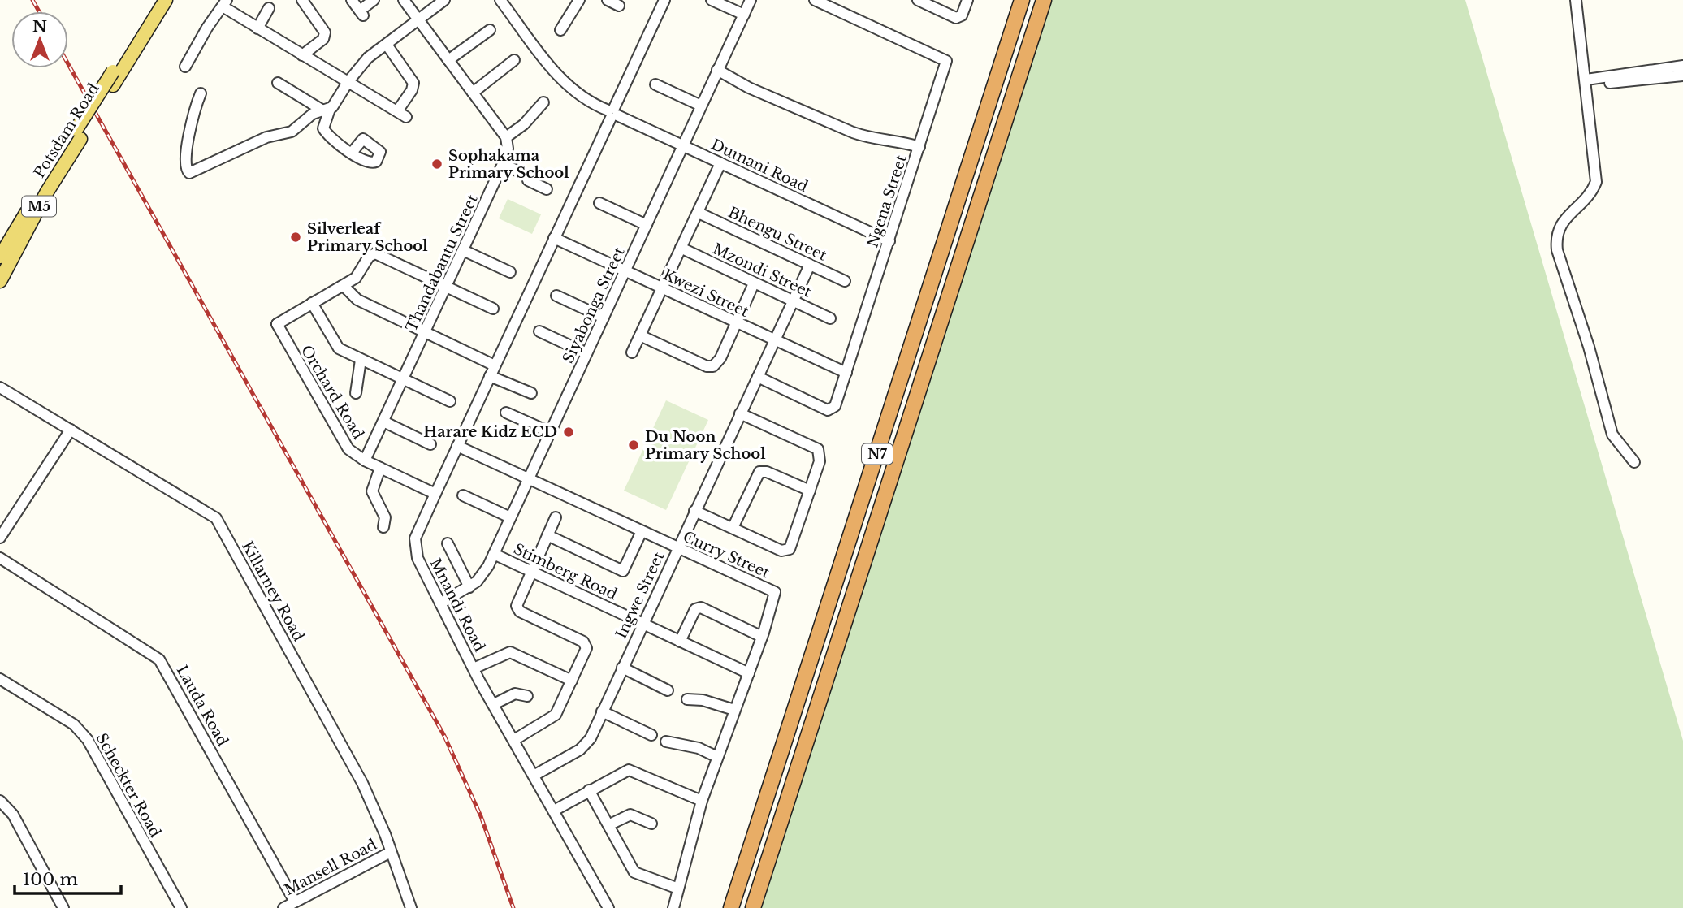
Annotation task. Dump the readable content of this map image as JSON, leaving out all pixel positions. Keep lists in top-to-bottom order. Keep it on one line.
{"streets":{"highway":["N7"],"main road":["Potsdam Road","M5"],"street":["Dumani Road","Ngena Street","Bhengu Street","Thandabantu Street","Mzondi Street","Kwezi Street","Siyabonga Street","Orchard Road","Curry Street","Stimberg Road","Killarney Road","Ingwe Street","Mnandi Road","Lauda Road","Scheckter Road","Mansell Road"]},"crossings":[["Dumani Road","Ngena Street"],["Dumani Road","Siyabonga Street"],["Dumani Road","Mnandi Road"],["Ngena Street","Kwezi Street"],["Ngena Street","Ingwe Street"],["Bhengu Street","Ingwe Street"],["Thandabantu Street","Orchard Road"],["Mzondi Street","Ingwe Street"],["Kwezi Street","Siyabonga Street"],["Kwezi Street","Ingwe Street"],["Kwezi Street","Mnandi Road"],["Siyabonga Street","Curry Street"],["Siyabonga Street","Stimberg Road"],["Siyabonga Street","Mnandi Road"],["Orchard Road","Mnandi Road"],["Curry Street","Stimberg Road"],["Curry Street","Ingwe Street"],["Curry Street","Mnandi Road"],["Stimberg Road","Ingwe Street"],["Killarney Road","Mansell Road"],["Ingwe Street","Mnandi Road"],["Lauda Road","Mansell Road"]],"places":["Sophakama Primary School","Silverleaf Primary School","Harare Kidz ECD","Du Noon Primary School"],"scale_bar":"100 m","north":"top"}
